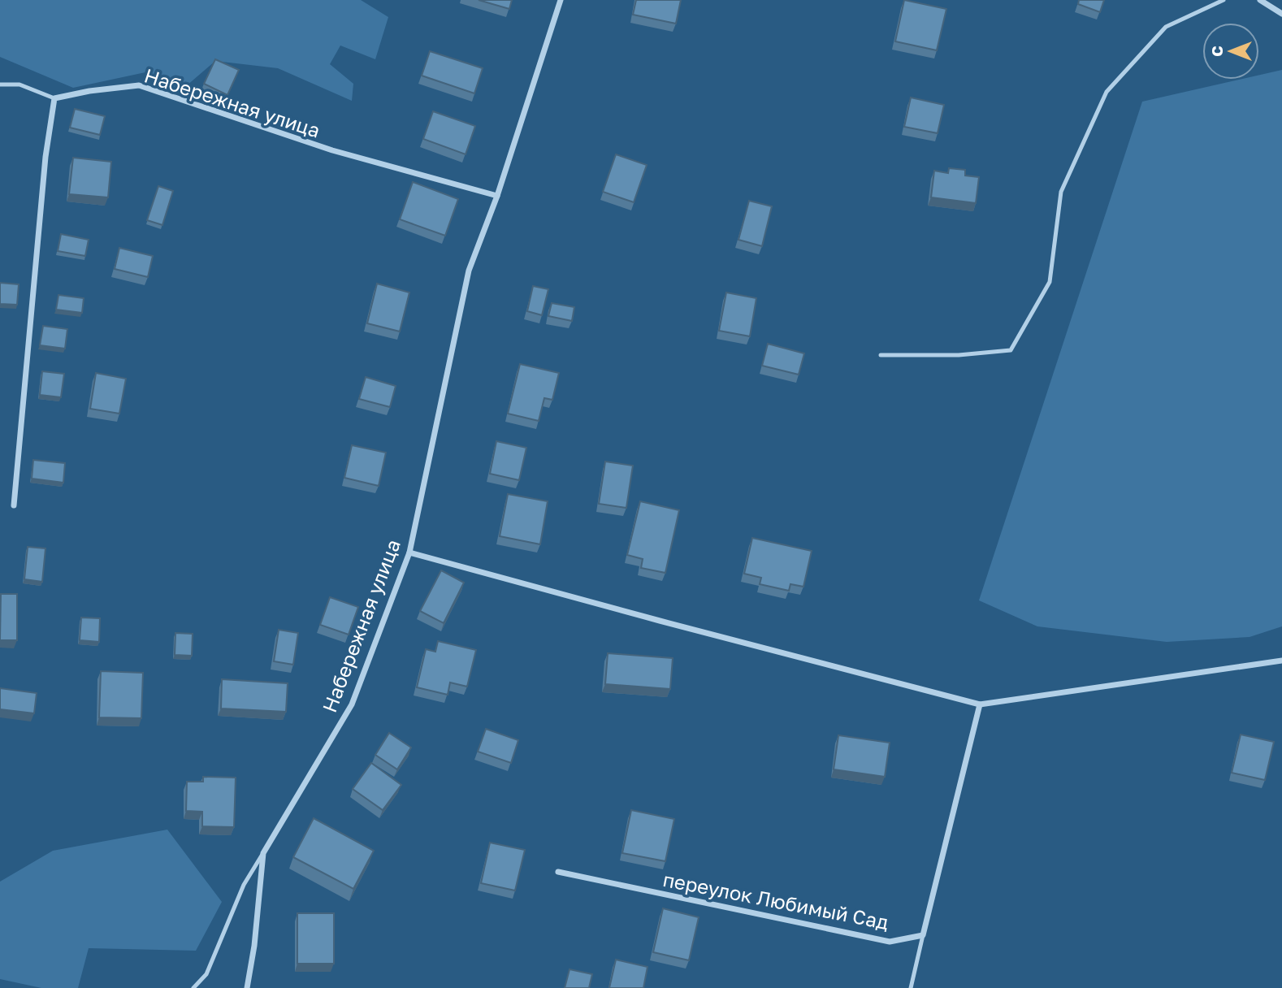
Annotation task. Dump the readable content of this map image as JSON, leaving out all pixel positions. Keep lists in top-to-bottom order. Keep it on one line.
{"streets":{"street":["Набережная улица","переулок Любимый Сад"]},"north":"left"}
